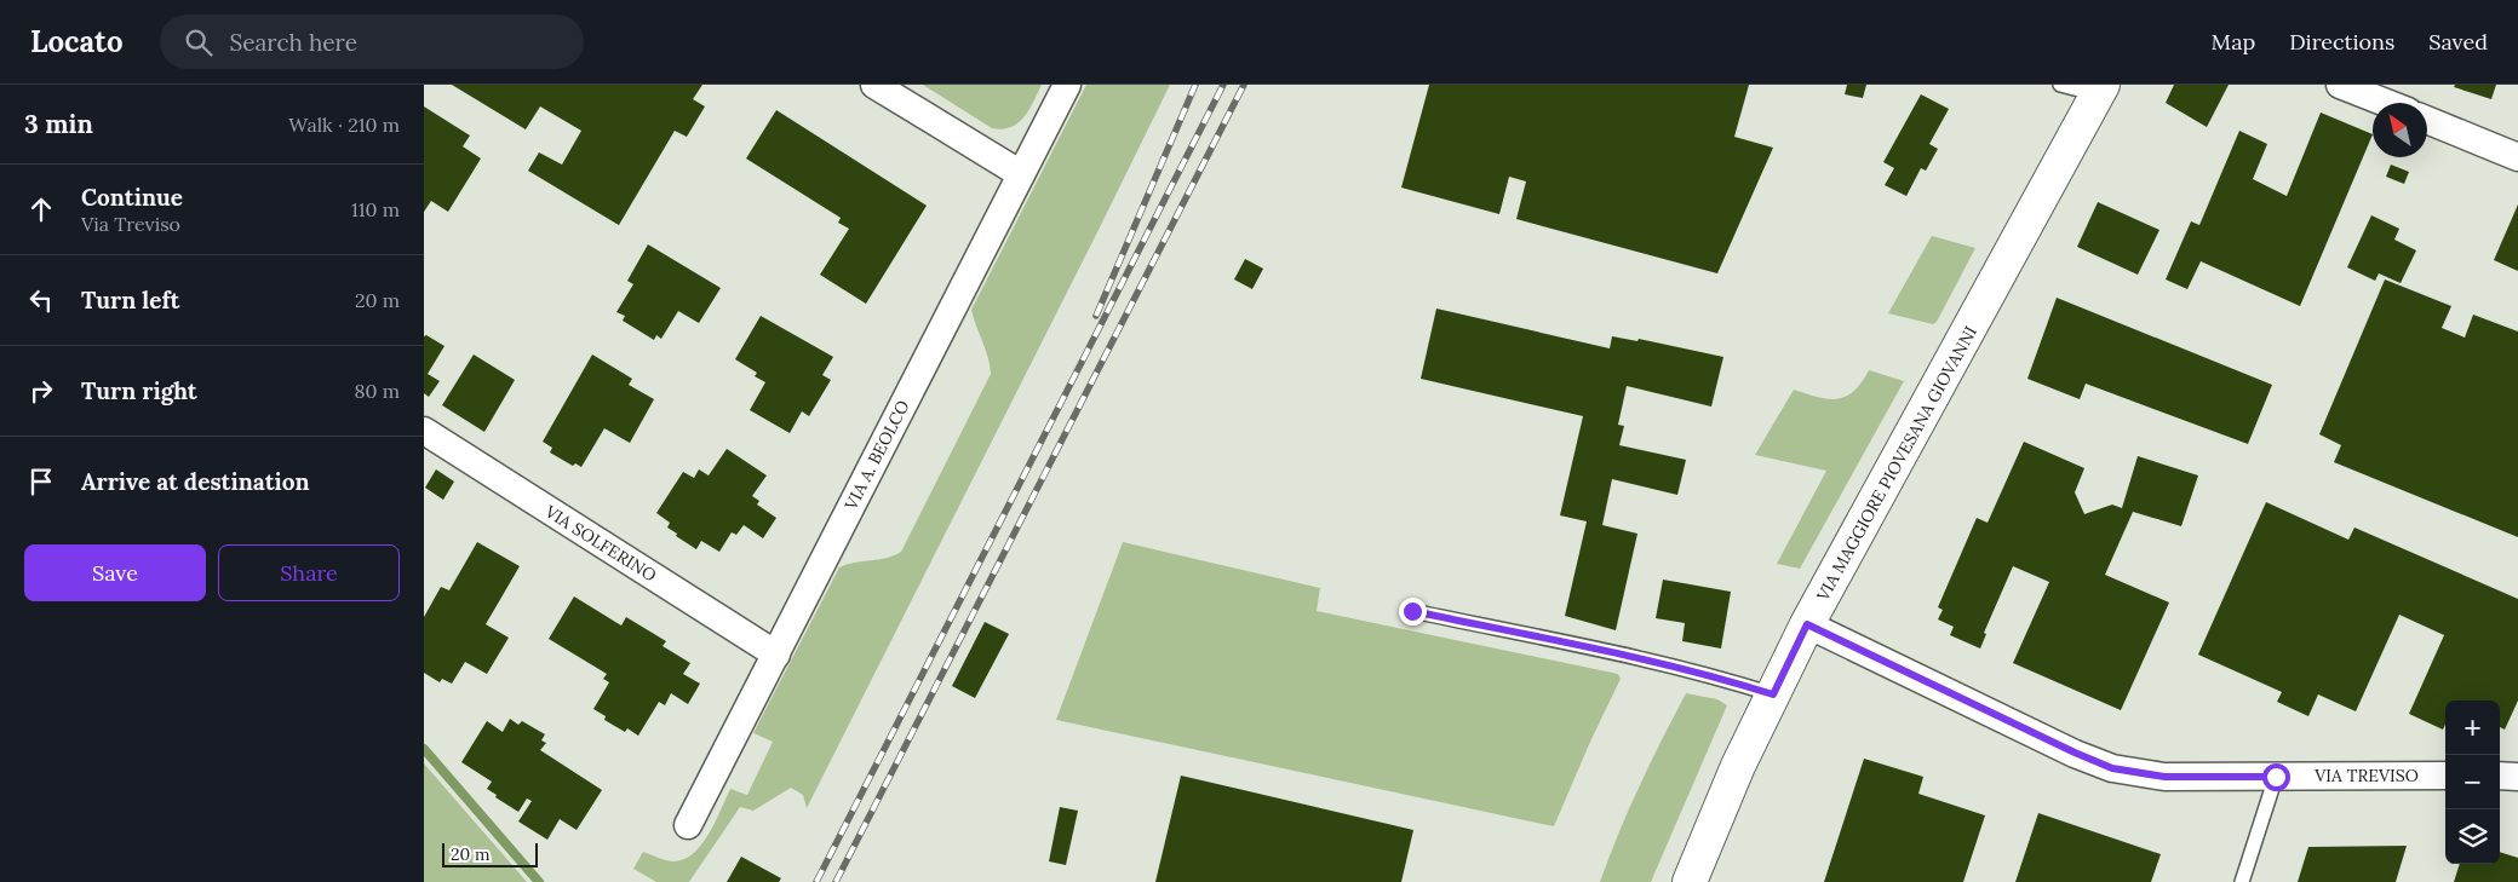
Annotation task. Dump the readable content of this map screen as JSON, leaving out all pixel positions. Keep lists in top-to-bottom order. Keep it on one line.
{"streets":{"street":["VIA A. BEOLCO","VIA MAGGIORE PIOVESANA GIOVANNI","VIA SOLFERINO","VIA TREVISO"]},"crossings":[["VIA A. BEOLCO","VIA SOLFERINO"],["VIA MAGGIORE PIOVESANA GIOVANNI","VIA TREVISO"]],"scale_bar":"20 m","north":"top left","page":{"header":"Locato","search":"Search here","nav":["Map","Directions","Saved"],"heading":["3 min","Walk · 210 m"],"list":[["Continue","Via Treviso","110 m"],["Turn left","20 m"],["Turn right","80 m"],"Arrive at destination"],"buttons":["Save","Share"],"map_buttons":["+","−"],"scale":"20 m"}}
